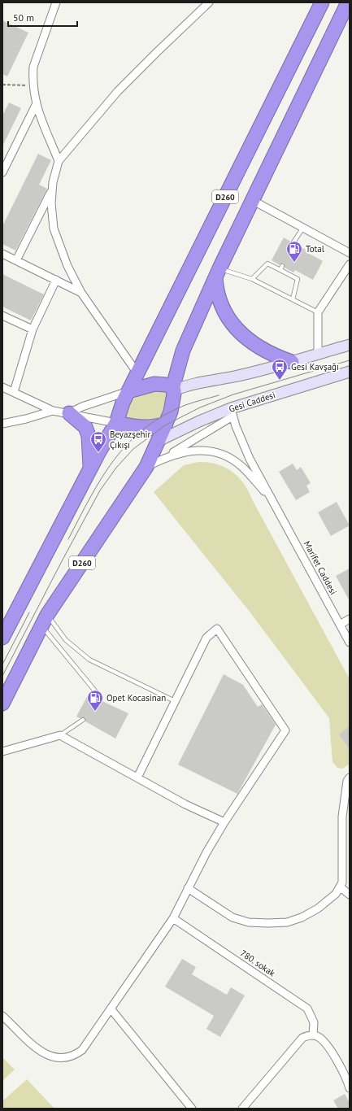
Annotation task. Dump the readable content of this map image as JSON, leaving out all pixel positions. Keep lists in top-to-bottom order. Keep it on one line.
{"streets":{"highway":["D260"],"main road":["Gesi Caddesi"],"street":["Marifet Caddesi","780. sokak"]},"crossings":[["D260","Gesi Caddesi"]],"places":{"fuel station":["Total","Opet Kocasinan"],"bus stop":["Gesi Kavşağı","Beyazşehir Çıkışı"]},"scale_bar":"50 m"}
